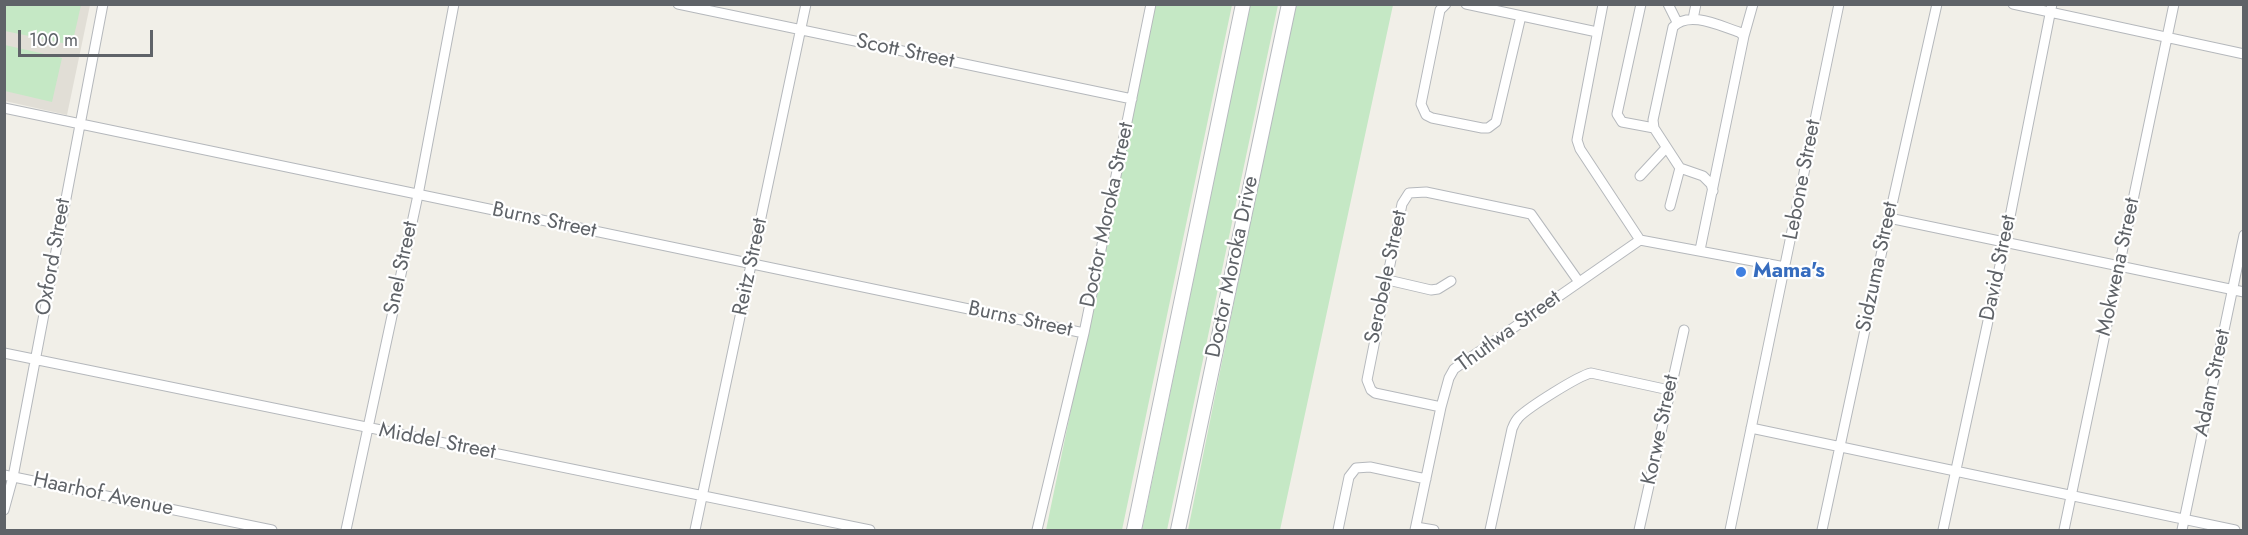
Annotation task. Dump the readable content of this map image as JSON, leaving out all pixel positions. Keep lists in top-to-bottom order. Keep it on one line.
{"streets":{"street":["Scott Street","Lebone Street","Doctor Moroka Street","Burns Street","Oxford Street","Reitz Street","Doctor Moroka Drive","Sidzuma Street","Mokwena Street","Snel Street","David Street","Serobele Street","Thutlwa Street","Adam Street","Korwe Street","Middel Street","Haarhof Avenue"]},"crossings":[["Scott Street","Doctor Moroka Street"],["Scott Street","Reitz Street"],["Doctor Moroka Street","Burns Street"],["Burns Street","Oxford Street"],["Burns Street","Reitz Street"],["Burns Street","Snel Street"],["Oxford Street","Middel Street"],["Oxford Street","Haarhof Avenue"],["Reitz Street","Middel Street"],["Snel Street","Middel Street"],["Serobele Street","Thutlwa Street"]],"places":["Mama's"],"scale_bar":"100 m"}
